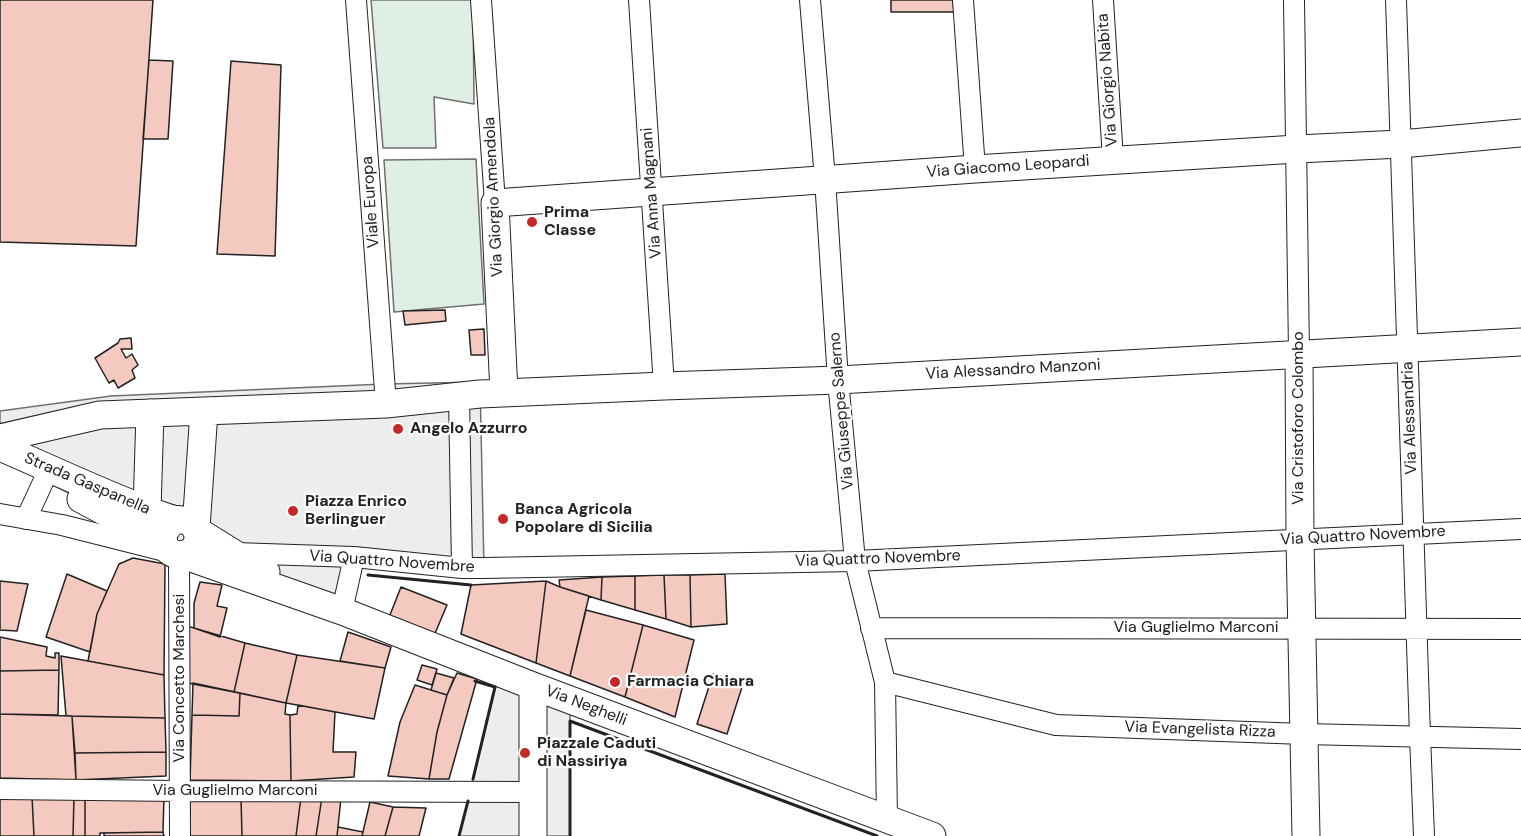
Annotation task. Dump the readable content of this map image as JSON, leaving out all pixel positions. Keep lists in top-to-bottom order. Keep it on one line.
{"streets":{"street":["Via Giorgio Nabita","Via Giacomo Leopardi","Via Anna Magnani","Via Giorgio Amendola","Viale Europa","Via Alessandro Manzoni","Via Giuseppe Salerno","Via Cristoforo Colombo","Via Alessandria","Strada Gaspanella","Via Quattro Novembre","Via Guglielmo Marconi","Via Concetto Marchesi","Via Neghelli","Via Evangelista Rizza"]},"crossings":[["Via Giorgio Nabita","Via Giacomo Leopardi"],["Via Giacomo Leopardi","Via Anna Magnani"],["Via Giacomo Leopardi","Via Giorgio Amendola"],["Via Giacomo Leopardi","Via Giuseppe Salerno"],["Via Giacomo Leopardi","Via Cristoforo Colombo"],["Via Giacomo Leopardi","Via Alessandria"],["Via Anna Magnani","Via Alessandro Manzoni"],["Via Giorgio Amendola","Via Alessandro Manzoni"],["Viale Europa","Via Alessandro Manzoni"],["Via Alessandro Manzoni","Via Giuseppe Salerno"],["Via Alessandro Manzoni","Via Cristoforo Colombo"],["Via Alessandro Manzoni","Via Alessandria"],["Via Giuseppe Salerno","Via Quattro Novembre"],["Via Giuseppe Salerno","Via Guglielmo Marconi"],["Via Giuseppe Salerno","Via Neghelli"],["Via Giuseppe Salerno","Via Evangelista Rizza"],["Via Cristoforo Colombo","Via Quattro Novembre"],["Via Cristoforo Colombo","Via Guglielmo Marconi"],["Via Cristoforo Colombo","Via Evangelista Rizza"],["Via Alessandria","Via Quattro Novembre"],["Via Alessandria","Via Guglielmo Marconi"],["Via Alessandria","Via Evangelista Rizza"],["Strada Gaspanella","Via Concetto Marchesi"],["Via Guglielmo Marconi","Via Concetto Marchesi"]],"places":["Prima Classe","Angelo Azzurro","Piazza Enrico Berlinguer","Banca Agricola Popolare di Sicilia","Farmacia Chiara","Piazzale Caduti di Nassiriya"]}
